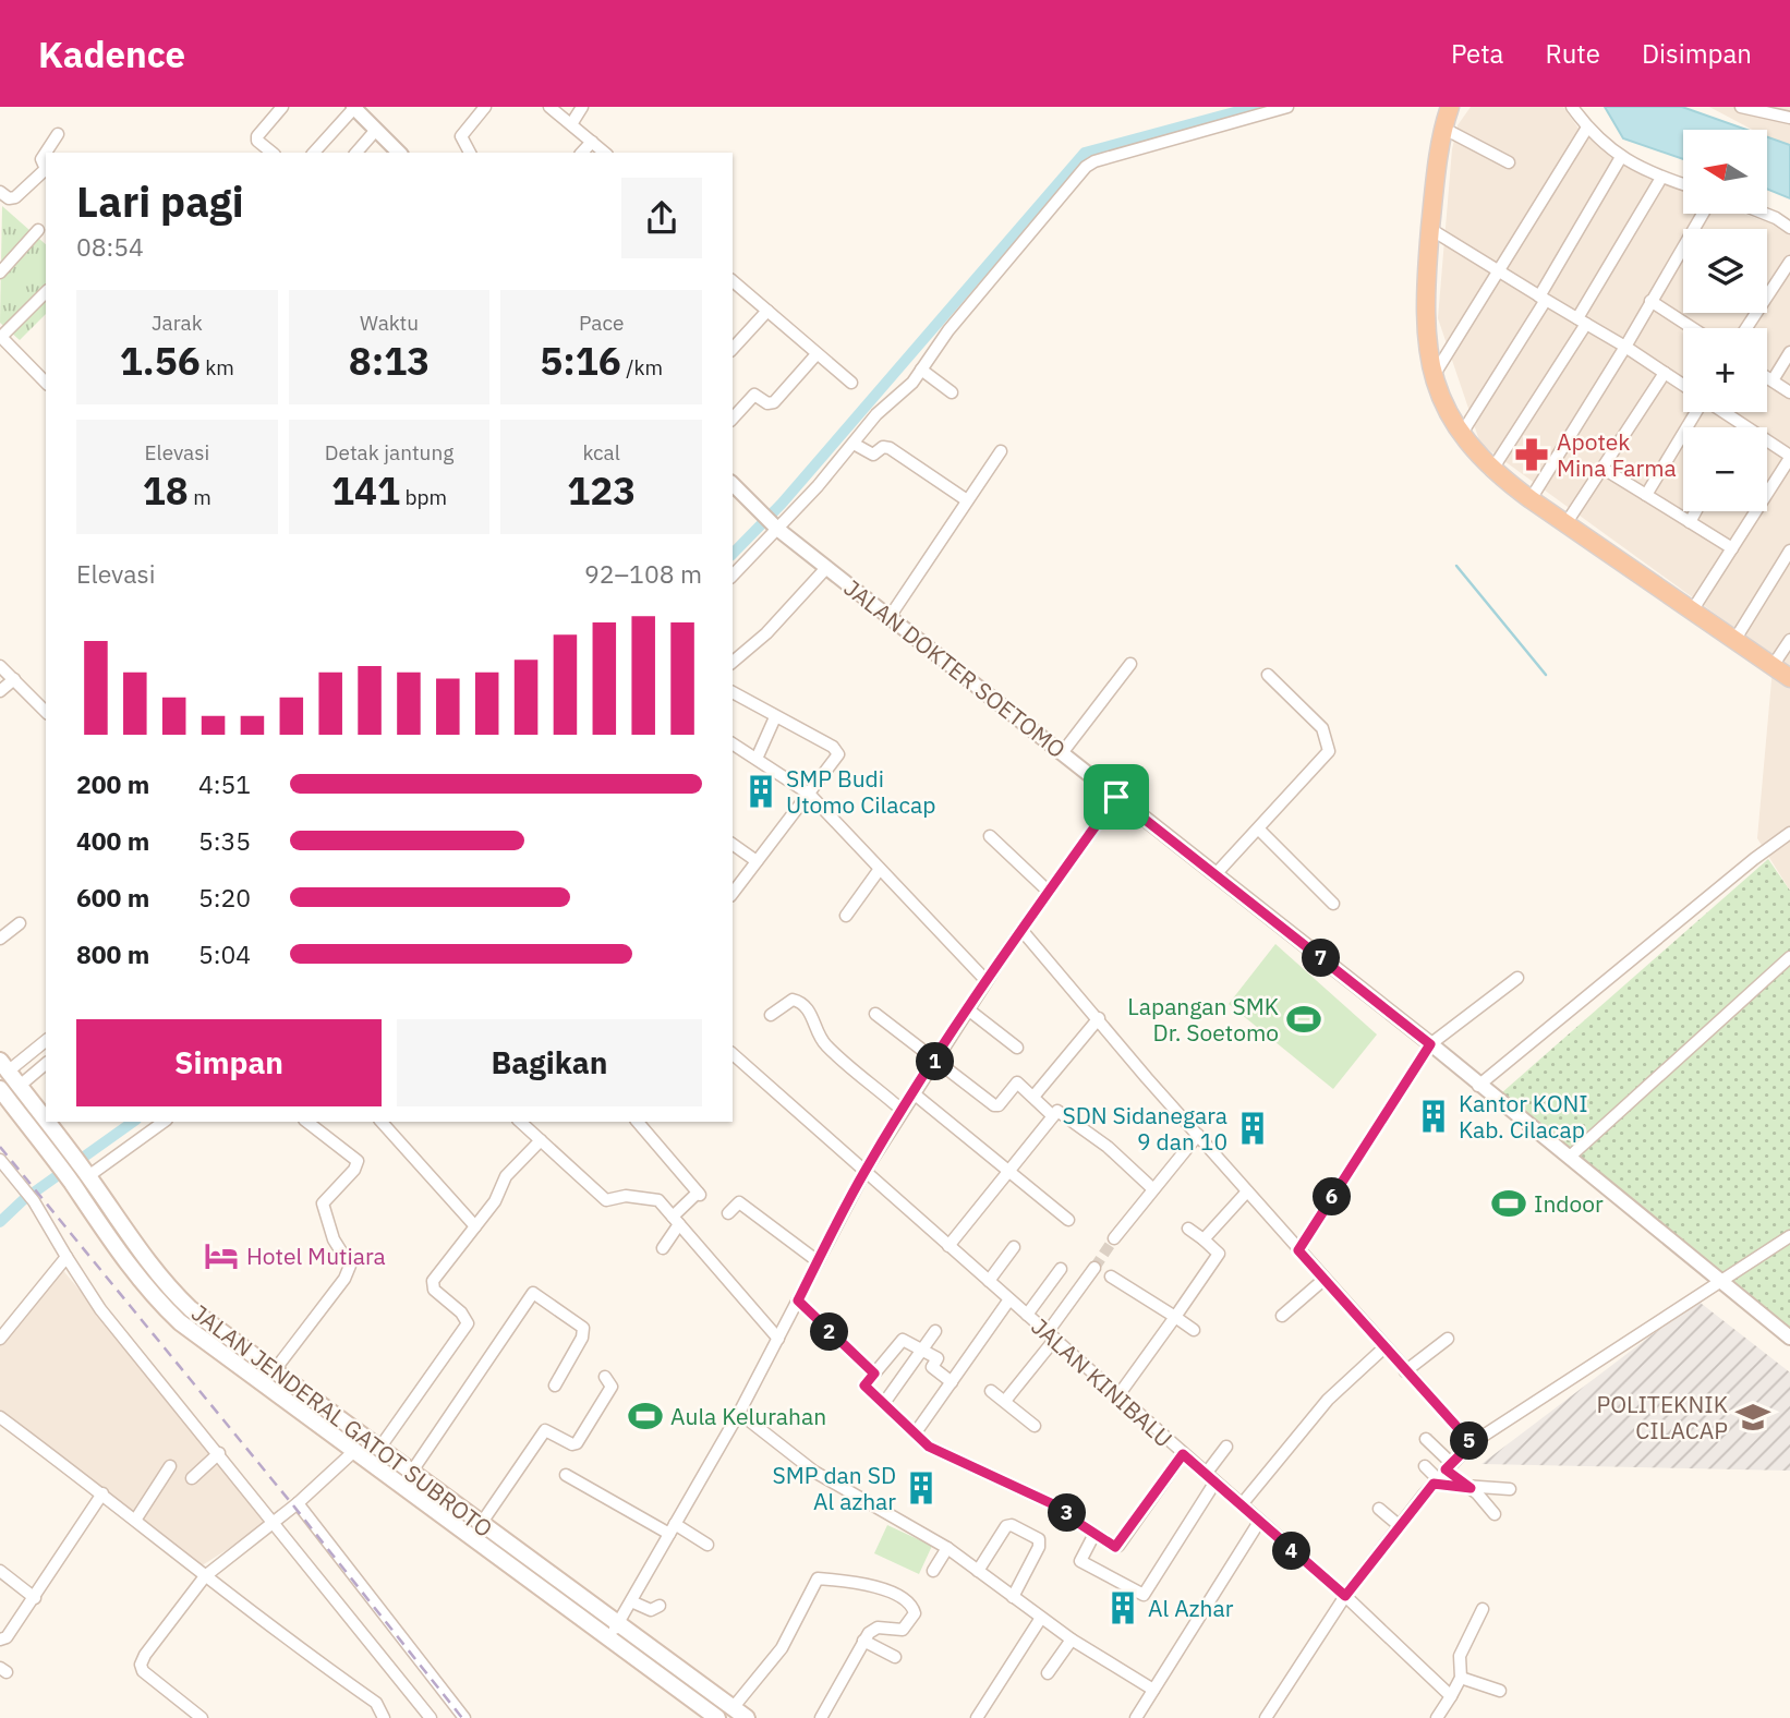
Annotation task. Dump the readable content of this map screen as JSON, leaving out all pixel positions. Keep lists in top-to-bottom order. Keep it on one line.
{"streets":{"main road":["JALAN JENDERAL GATOT SUBROTO"],"street":["JALAN DOKTER SOETOMO","JALAN KINIBALU"]},"places":{"pharmacy":["Apotek Mina Farma"],"building":["SMP Budi Utomo Cilacap","Kantor KONI Kab. Cilacap","SDN Sidanegara 9 dan 10","SMP dan SD Al azhar","Al Azhar"],"sports":["Lapangan SMK Dr. Soetomo","Indoor","Aula Kelurahan"],"hotel":["Hotel Mutiara"],"school or university":["POLITEKNIK CILACAP"]},"north":"left","page":{"header":"Kadence","nav":["Peta","Rute","Disimpan"],"map_buttons":["+","−"],"heading":["Lari pagi","08:54"],"stats":[["Jarak","1.56 km"],["Waktu","8:13"],["Pace","5:16 /km"],["Elevasi","18 m"],["Detak jantung","141 bpm"],["kcal","123"]],"chart":["Elevasi","92–108 m"],"list":[{"name":"200 m","note":"4:51"},{"name":"400 m","note":"5:35"},{"name":"600 m","note":"5:20"},{"name":"800 m","note":"5:04"}],"pins":["7","1","6","2","5","3","4"],"buttons":["Simpan","Bagikan"]}}
